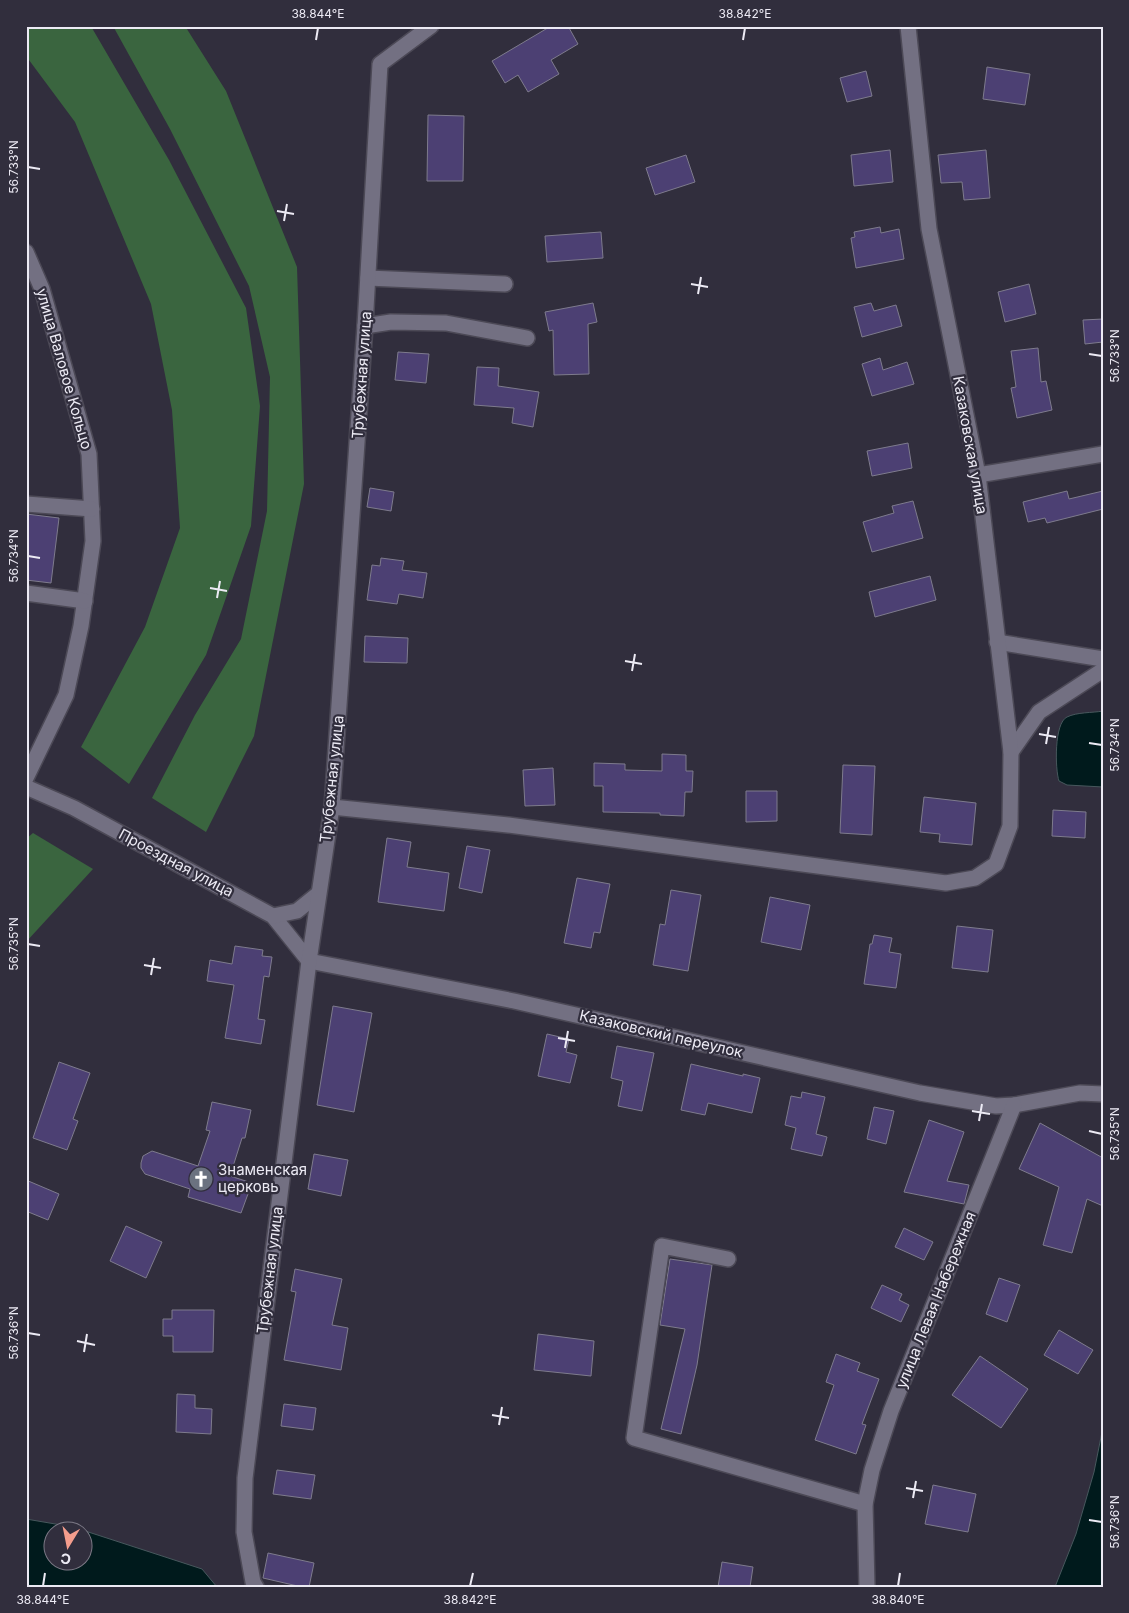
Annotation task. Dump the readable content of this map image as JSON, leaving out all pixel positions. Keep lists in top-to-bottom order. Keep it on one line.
{"streets":{"street":["улица Валовое Кольцо","Трубежная улица","Казаковская улица","Проездная улица","Казаковский переулок","улица Левая Набережная"]},"crossings":[["Трубежная улица","Казаковская улица"],["Трубежная улица","Проездная улица"],["Трубежная улица","Казаковский переулок"],["Проездная улица","Казаковский переулок"],["Казаковский переулок","улица Левая Набережная"]],"places":{"church":["Знаменская церковь"]},"north":"bottom","coordinates":["38.844°E","38.842°E","56.733°N","56.734°N","56.735°N","56.736°N","38.840°E"]}
